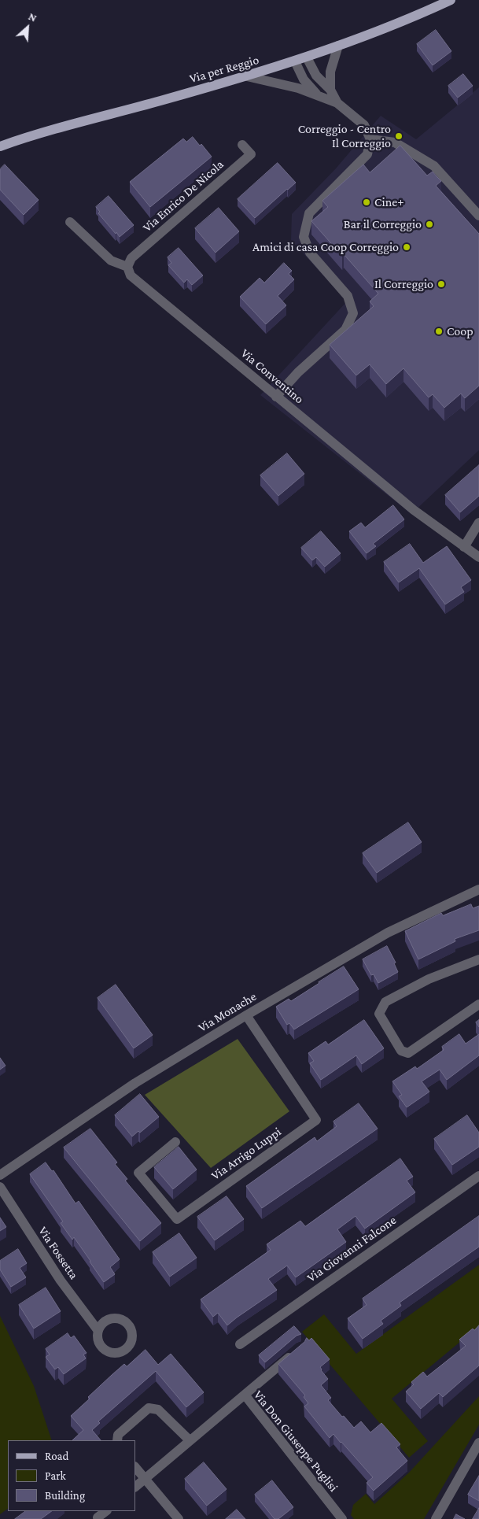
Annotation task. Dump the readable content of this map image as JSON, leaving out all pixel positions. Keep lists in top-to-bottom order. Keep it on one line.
{"streets":{"main road":["Via per Reggio"],"street":["Via Enrico De Nicola","Via Conventino","Via Monache","Via Arrigo Luppi","Via Giovanni Falcone","Via Fossetta","Via Don Giuseppe Puglisi"]},"crossings":[["Via Enrico De Nicola","Via Conventino"],["Via Monache","Via Arrigo Luppi"]],"places":["Correggio - Centro Il Correggio","Cine+","Bar il Correggio","Amici di casa Coop Correggio","Il Correggio","Coop"],"legend":["Road","Park","Building"],"north":"top right"}
